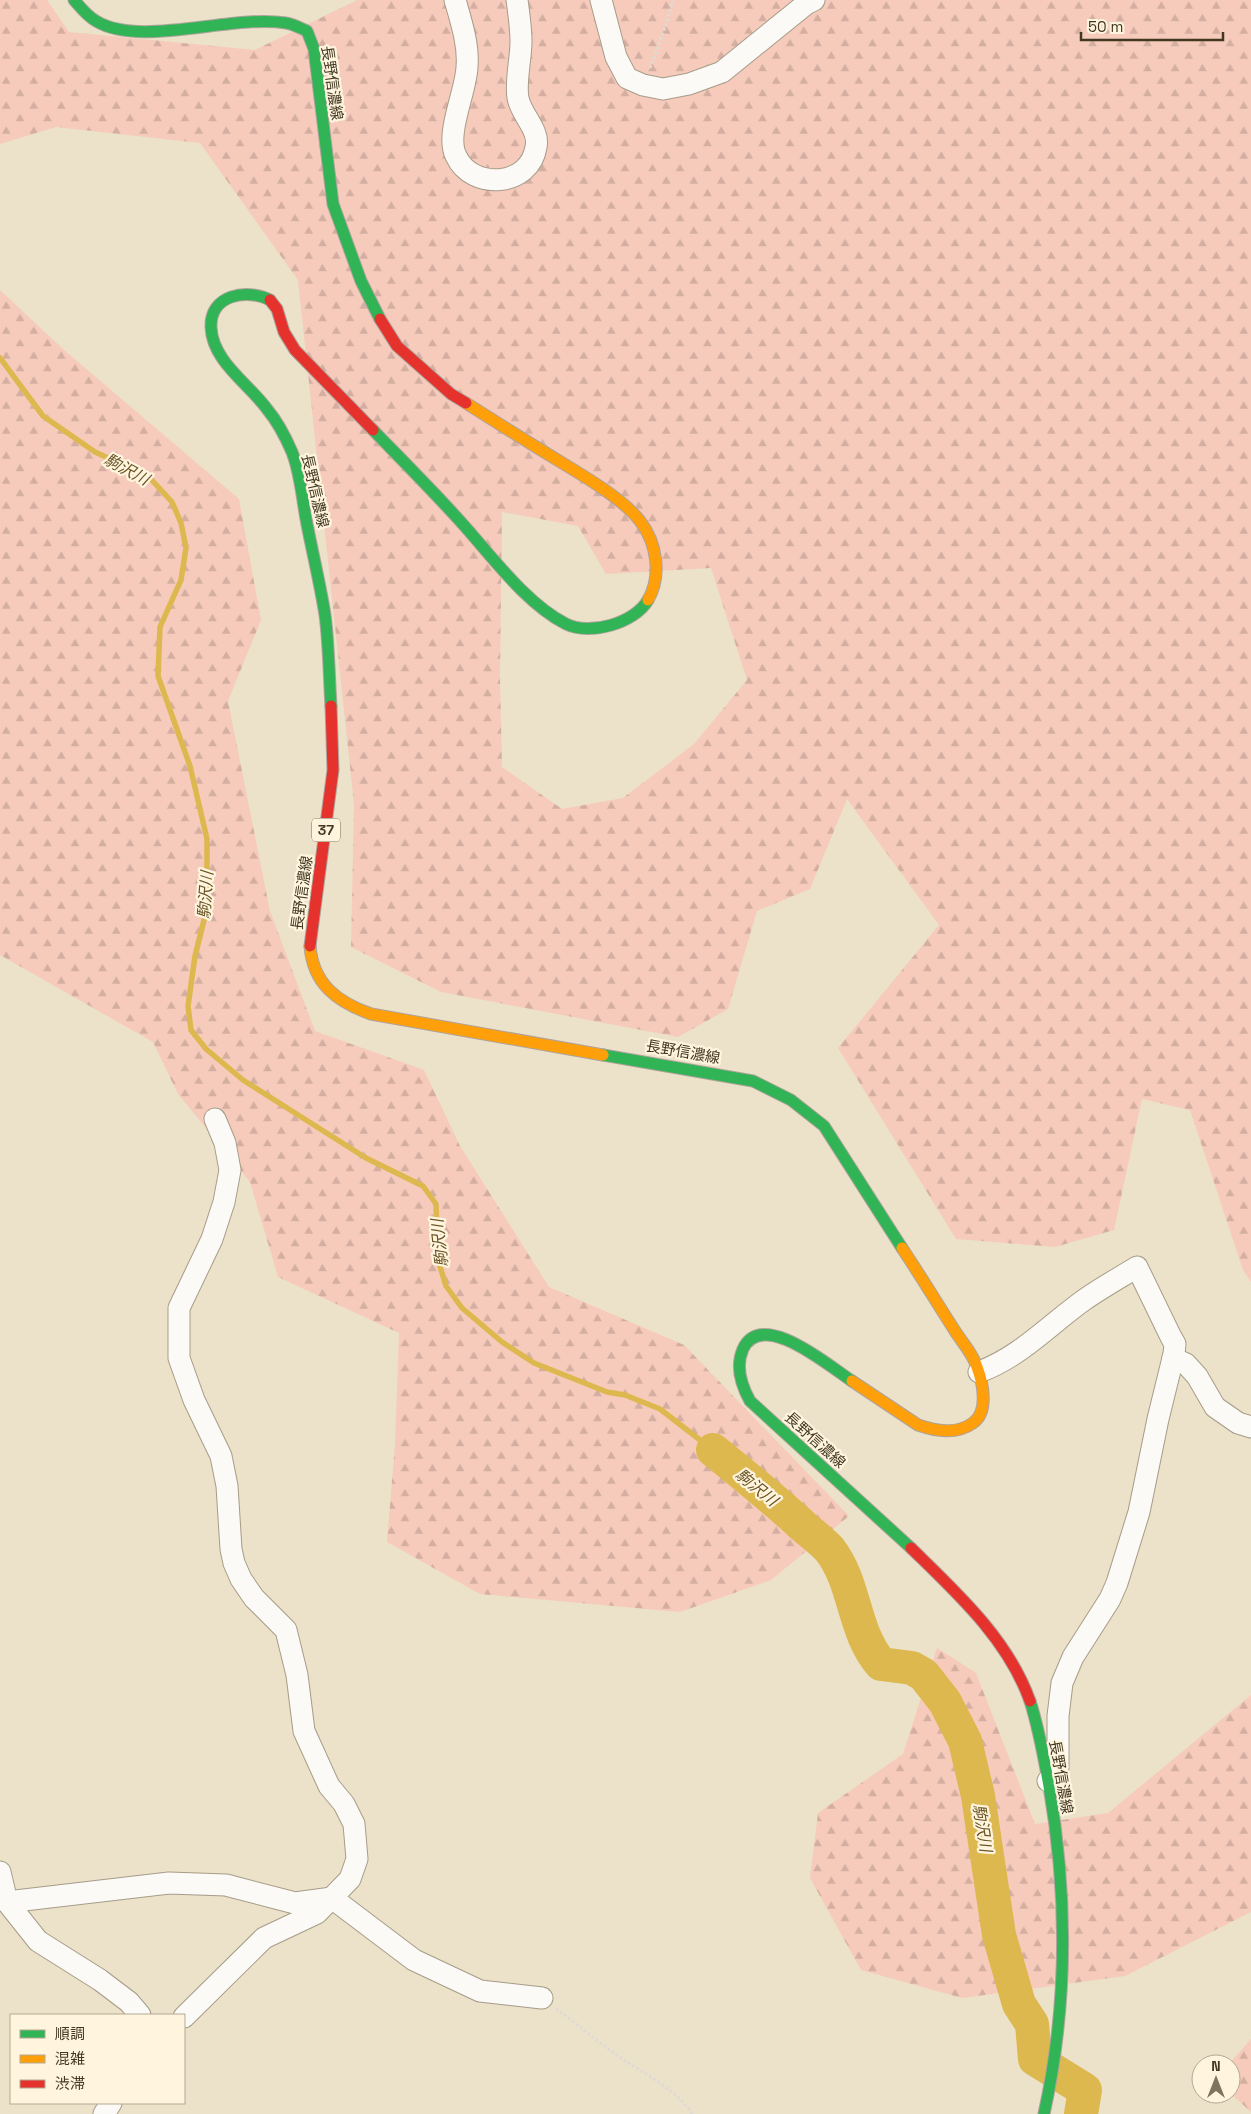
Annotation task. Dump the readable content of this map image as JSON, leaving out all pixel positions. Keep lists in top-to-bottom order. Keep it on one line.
{"streets":{"main road":["長野信濃線","37"]},"water":["駒沢川"],"legend":["順調","混雑","渋滞"],"scale_bar":"50 m","north":"top"}
